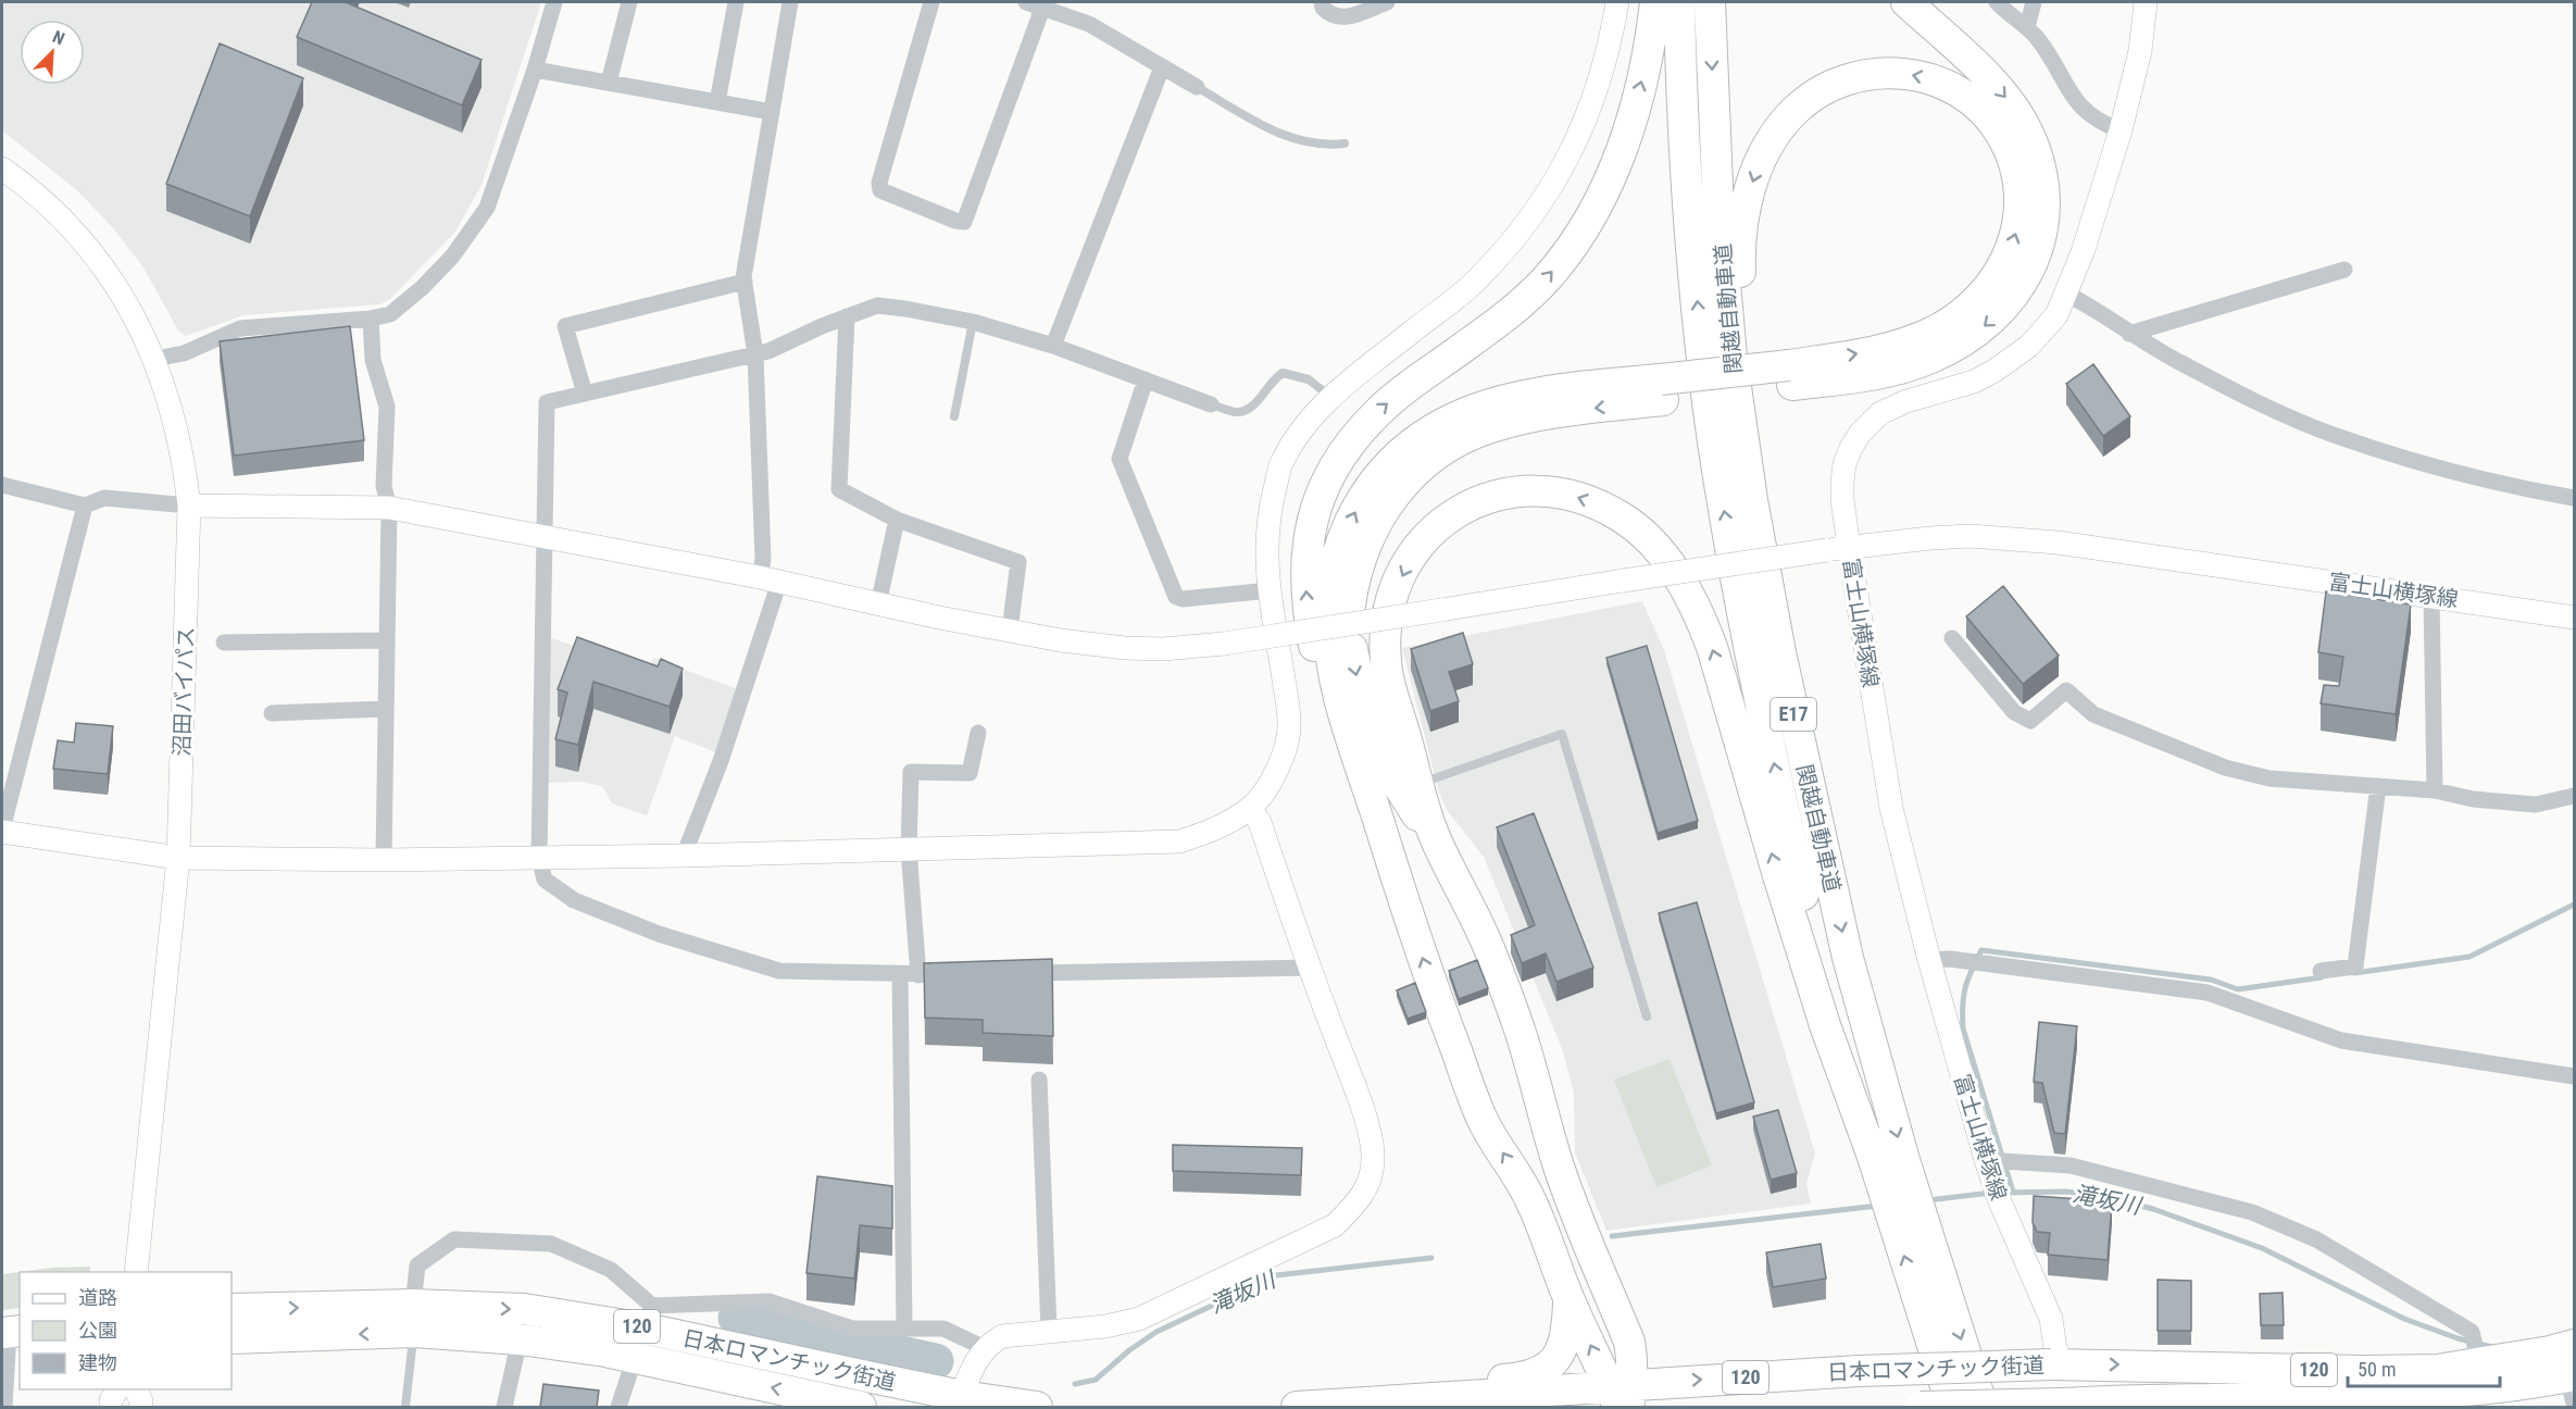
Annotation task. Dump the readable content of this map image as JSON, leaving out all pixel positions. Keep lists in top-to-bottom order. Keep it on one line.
{"streets":{"highway":["関越自動車道","E17","120","日本ロマンチック街道"],"street":["富士山横塚線","沼田バイパス"]},"crossings":[["富士山横塚線","日本ロマンチック街道"]],"water":["滝坂川"],"legend":["道路","公園","建物"],"scale_bar":"50 m","north":"top right"}
